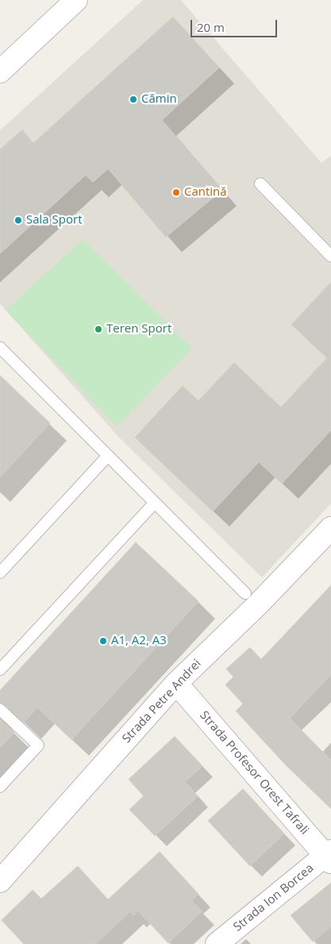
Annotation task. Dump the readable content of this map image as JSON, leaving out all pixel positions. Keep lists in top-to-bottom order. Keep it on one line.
{"streets":{"street":["Strada Petre Andrei","Strada Profesor Orest Tafrali","Strada Ion Borcea"]},"crossings":[["Strada Petre Andrei","Strada Profesor Orest Tafrali"],["Strada Profesor Orest Tafrali","Strada Ion Borcea"]],"places":["Cămin","Cantină","Sala Sport","Teren Sport","A1, A2, A3"],"scale_bar":"20 m"}
